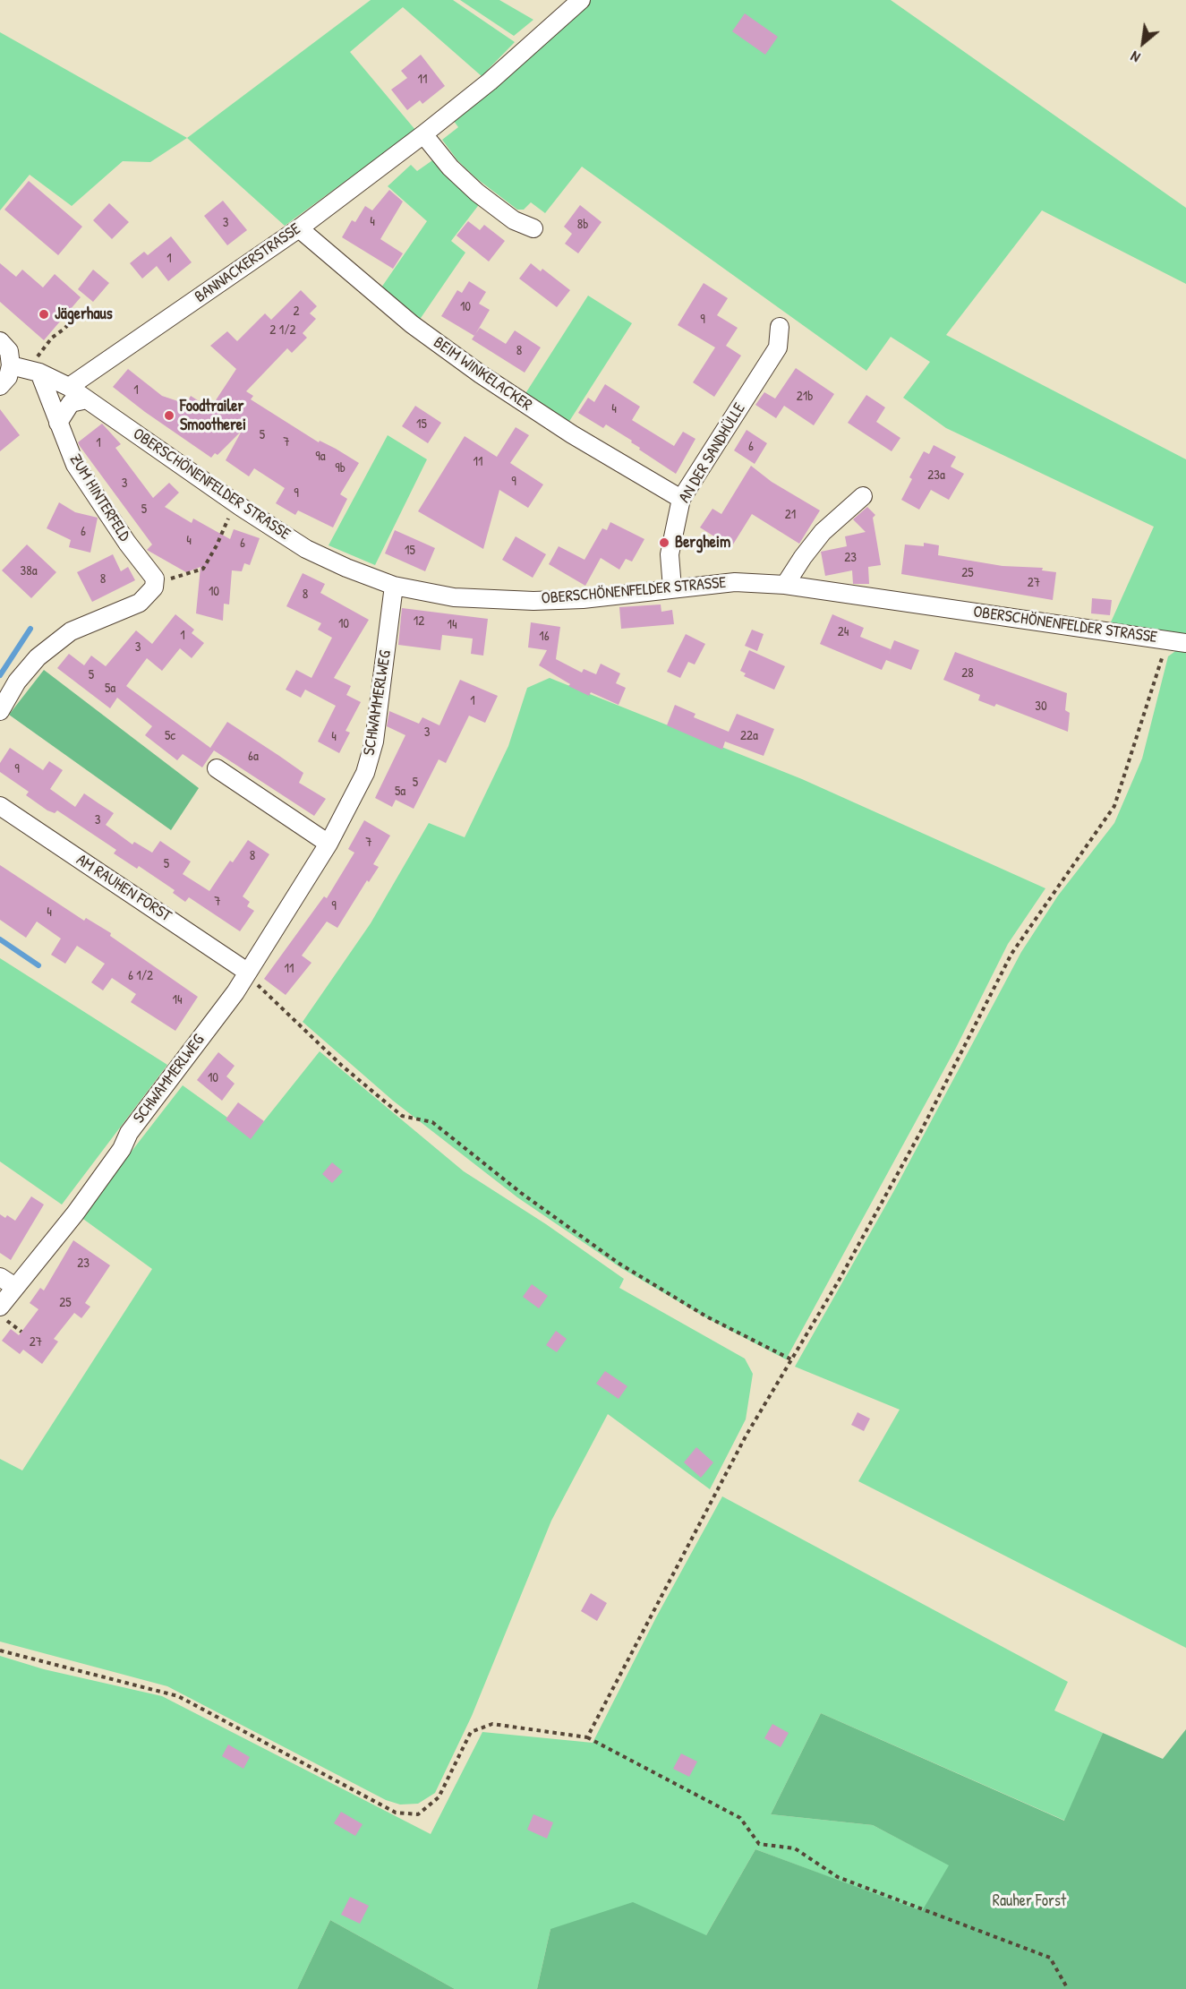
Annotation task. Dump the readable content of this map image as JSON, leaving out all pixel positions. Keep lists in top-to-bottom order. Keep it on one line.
{"streets":{"street":["BANNACKERSTRASSE","BEIM WINKELACKER","AN DER SANDHÜLLE","OBERSCHÖNENFELDER STRASSE","ZUM HINTERFELD","SCHWAMMERLWEG","AM RAUHEN FORST"]},"crossings":[["BANNACKERSTRASSE","BEIM WINKELACKER"],["BANNACKERSTRASSE","OBERSCHÖNENFELDER STRASSE"],["BEIM WINKELACKER","AN DER SANDHÜLLE"],["AN DER SANDHÜLLE","OBERSCHÖNENFELDER STRASSE"],["OBERSCHÖNENFELDER STRASSE","ZUM HINTERFELD"],["OBERSCHÖNENFELDER STRASSE","SCHWAMMERLWEG"],["SCHWAMMERLWEG","AM RAUHEN FORST"]],"parks":["Rauher Forst"],"places":["Jägerhaus","Foodtrailer Smootherei","Bergheim"],"house_numbers":["11","4","3","8b","1","10","2","9","2 1/2","8","1","21b","4","15","5","7","1","6","9a","11","9b","23a","9","3","9","5","21","6","4","6","15","23","38a","25","8","27","10","8","12","10","14","24","1","16","3","28","5","5a","1","30","3","5c","22a","4","6a","9","5","5a","3","7","8","5","7","9","4","11","6 1/2","14","10","23","25","27"],"north":"bottom left"}
